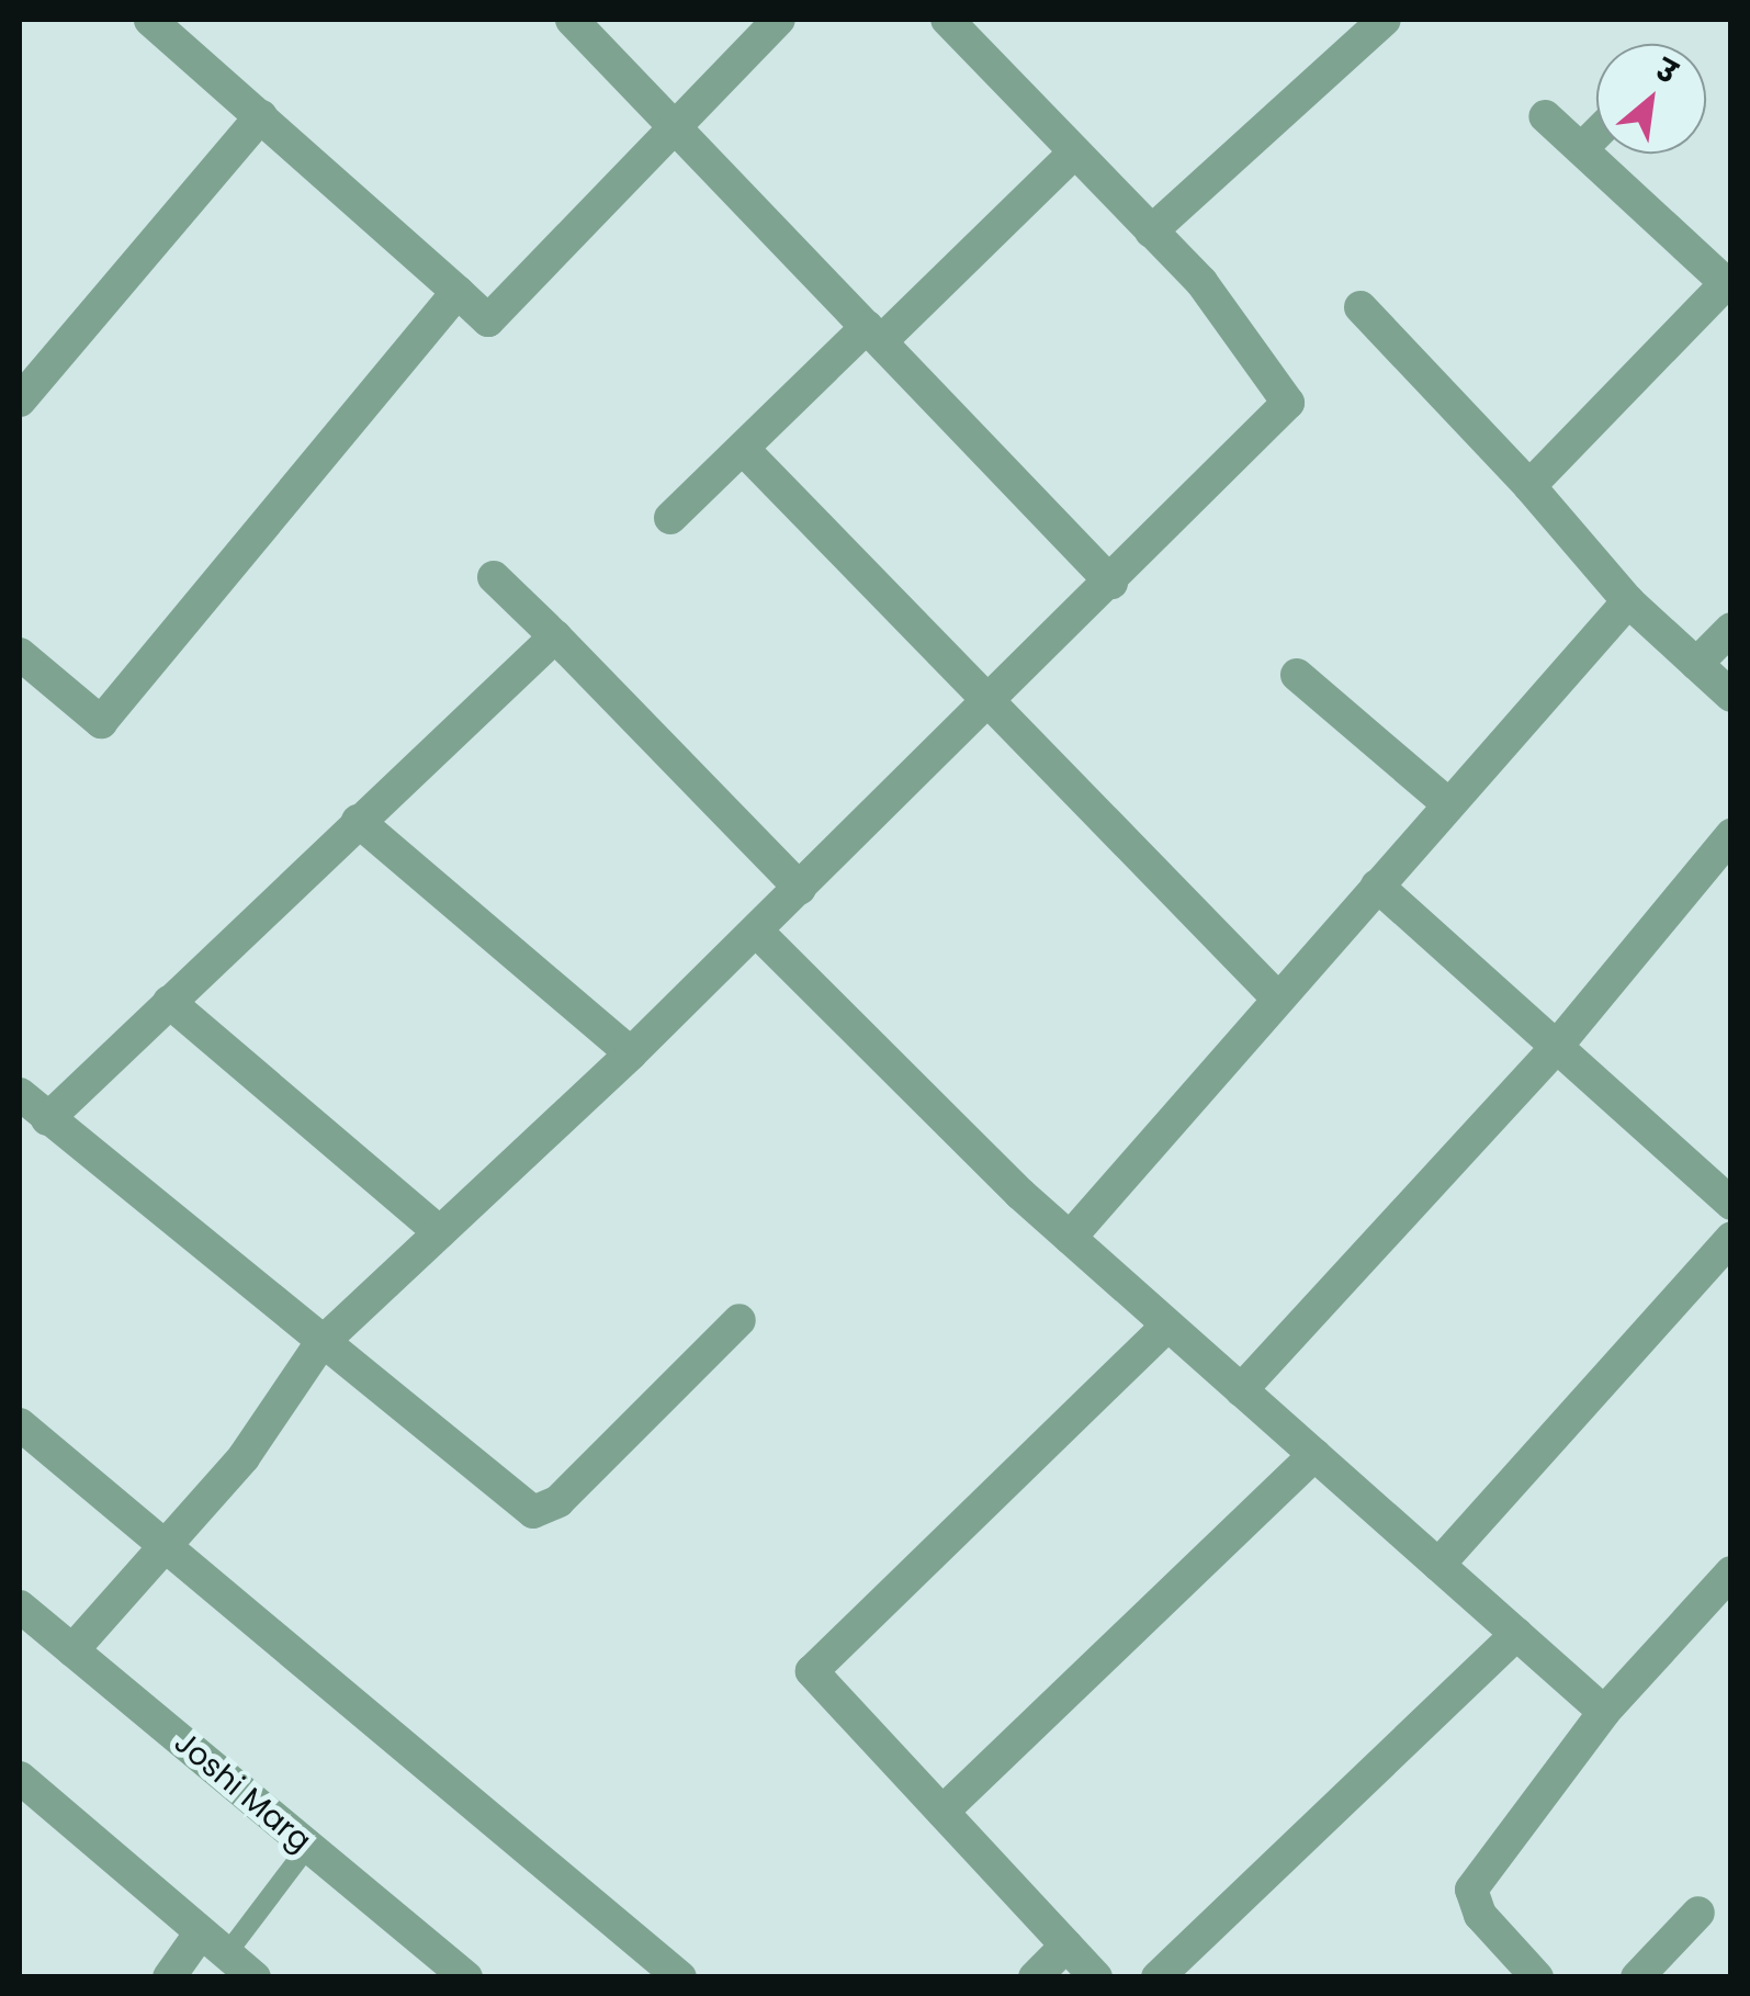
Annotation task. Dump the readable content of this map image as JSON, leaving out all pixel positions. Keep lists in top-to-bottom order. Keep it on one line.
{"streets":{"street":["Joshi Marg"]},"north":"top right"}
